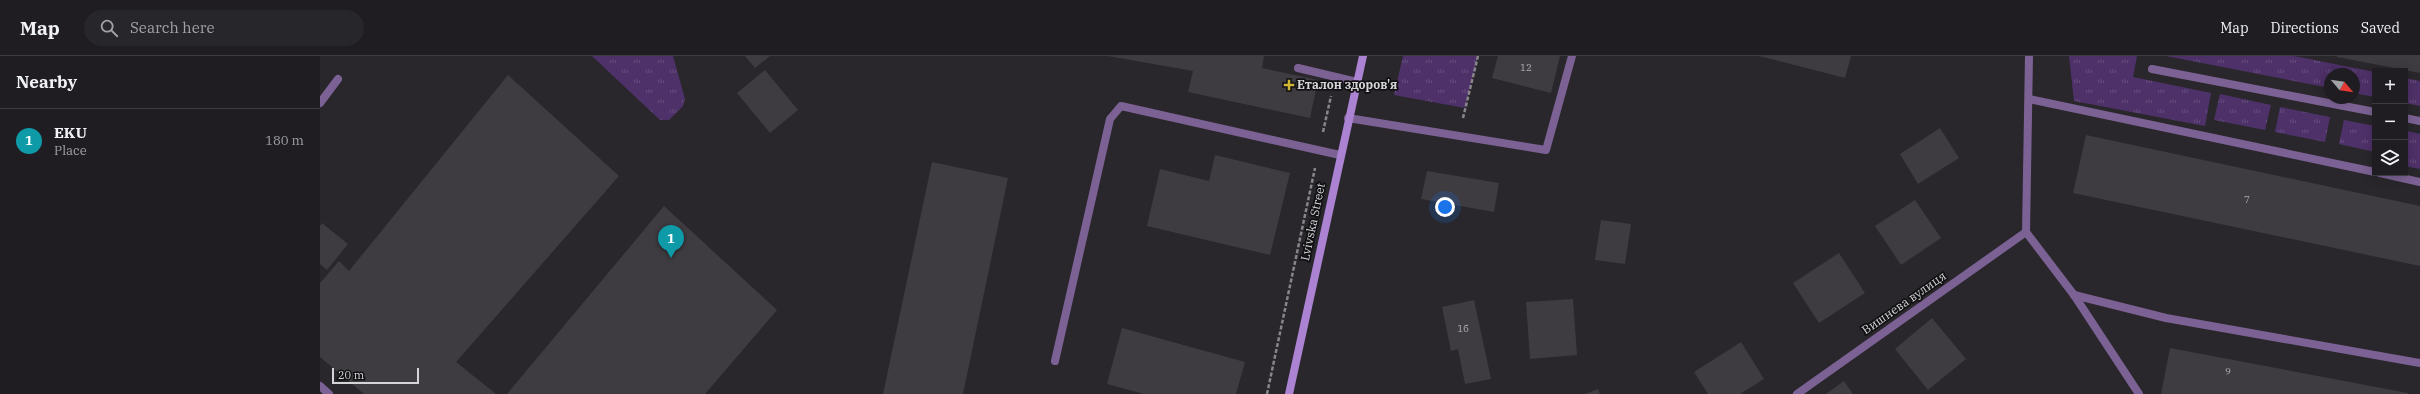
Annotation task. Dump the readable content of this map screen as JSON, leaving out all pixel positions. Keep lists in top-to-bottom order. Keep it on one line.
{"streets":{"main road":["Lvivska Street"],"street":["Вишнева вулиця"]},"places":{"health":["Еталон здоров'я"]},"house_numbers":["12","7","1б","9"],"scale_bar":"20 m","north":"bottom right","page":{"header":"Map","search":"Search here","nav":["Map","Directions","Saved"],"heading":"Nearby","map_buttons":["+","−"],"list":[{"mark":"1","name":"EKU","note":"Place","value":"180 m"}],"pins":"1","scale":"20 m"}}
